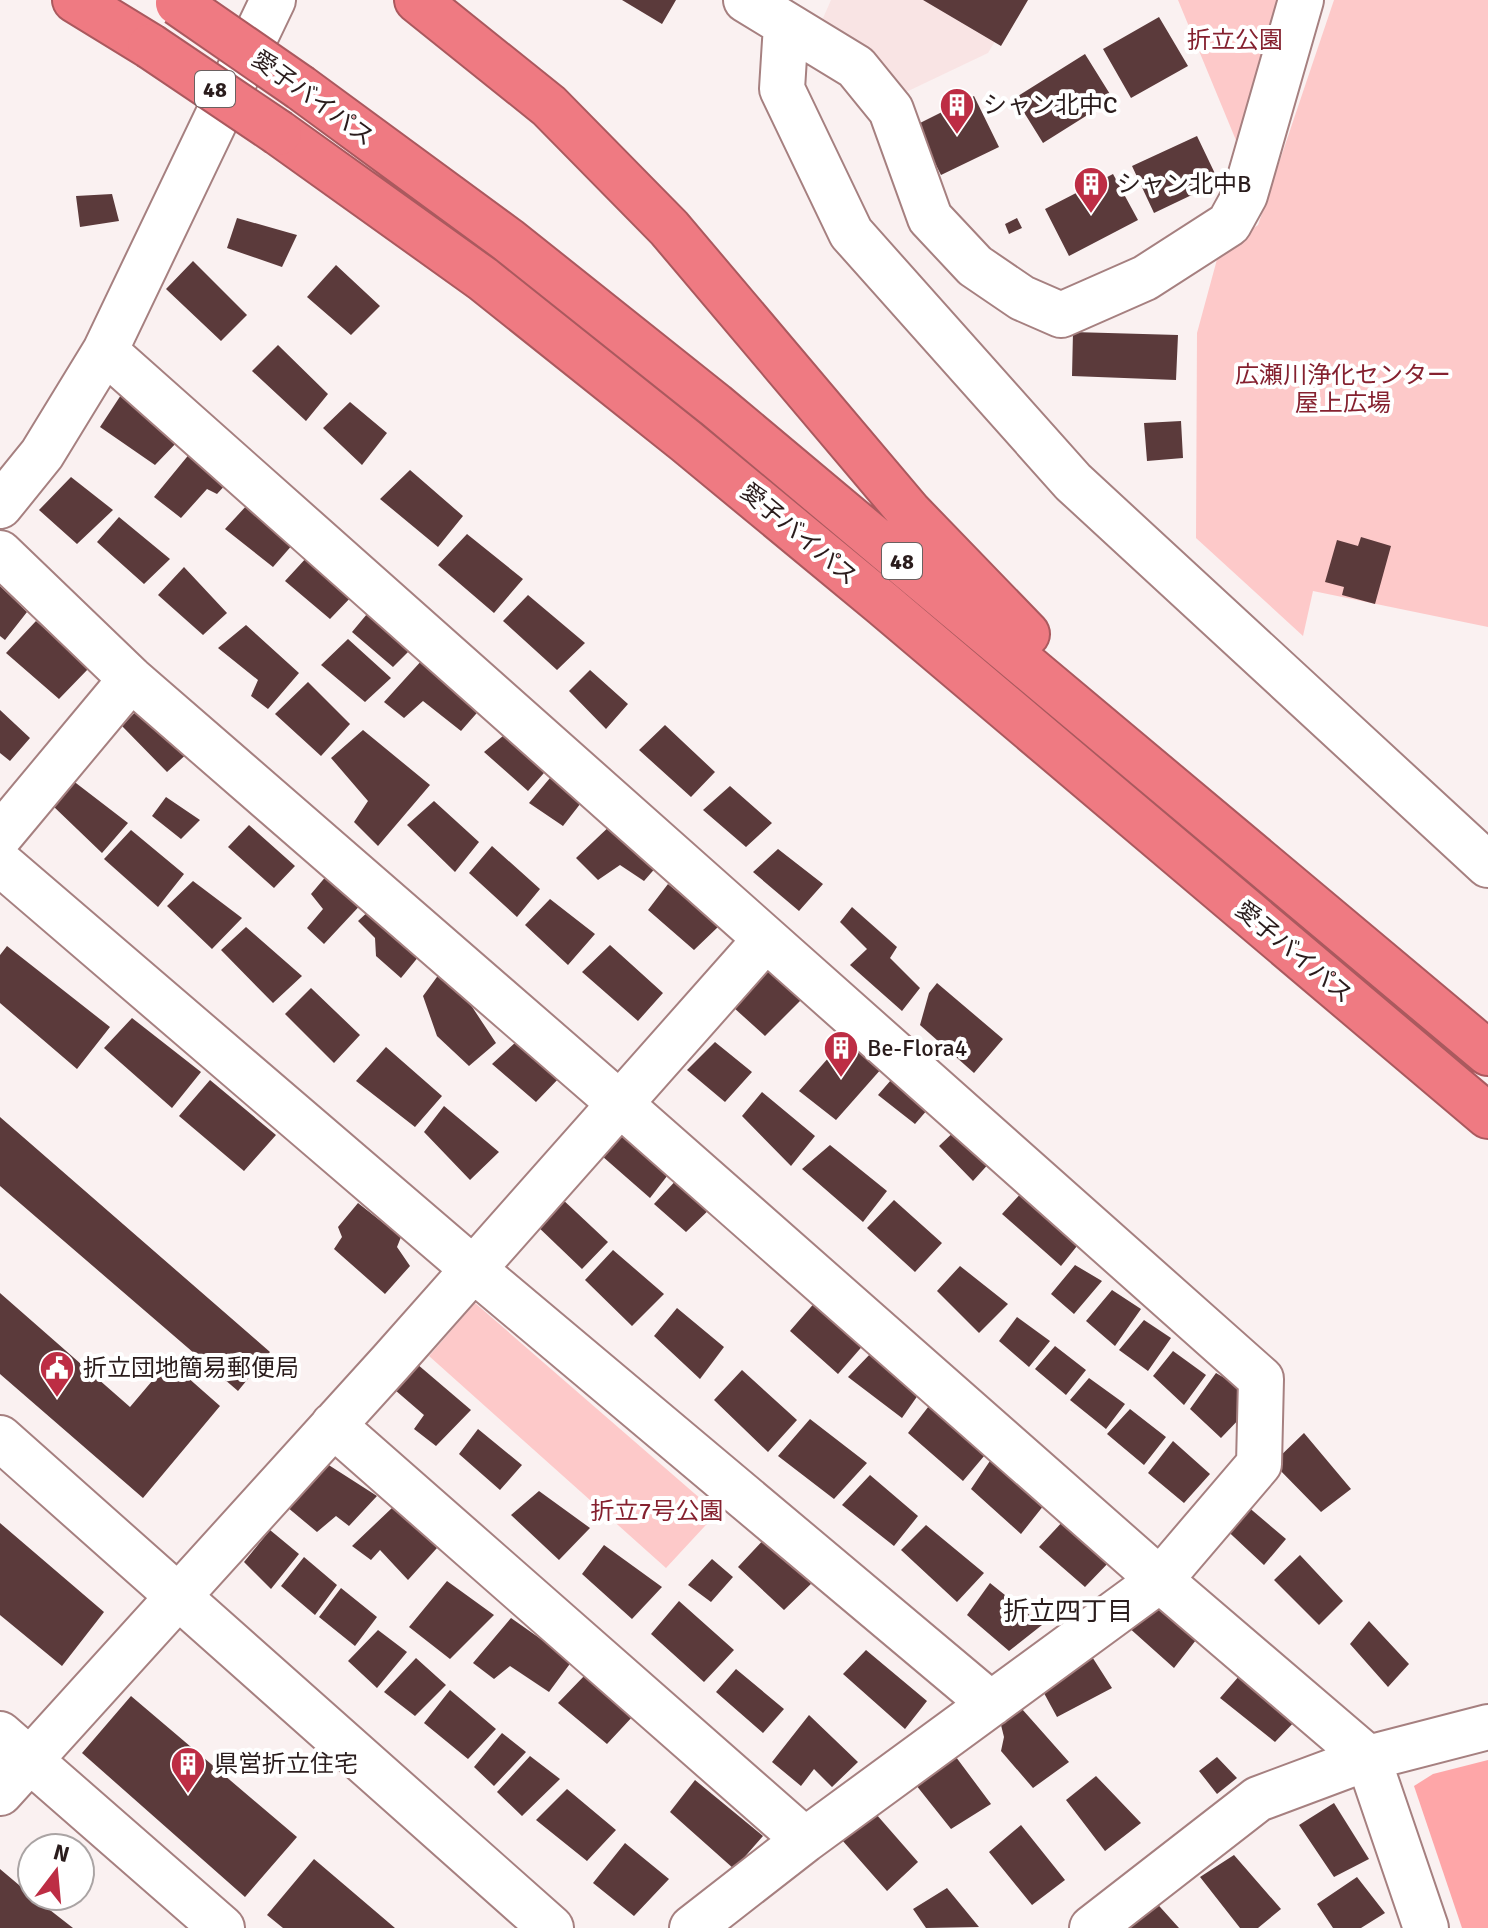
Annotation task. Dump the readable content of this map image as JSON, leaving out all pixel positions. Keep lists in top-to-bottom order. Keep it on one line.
{"streets":{"highway":["48","愛子バイパス"]},"districts":["折立四丁目"],"parks":["折立公園","広瀬川浄化センター 屋上広場","折立7号公園"],"places":{"building":["シャン北中C","シャン北中B","Be-Flora4","県営折立住宅"],"public building":["折立団地簡易郵便局"]},"north":"top"}
